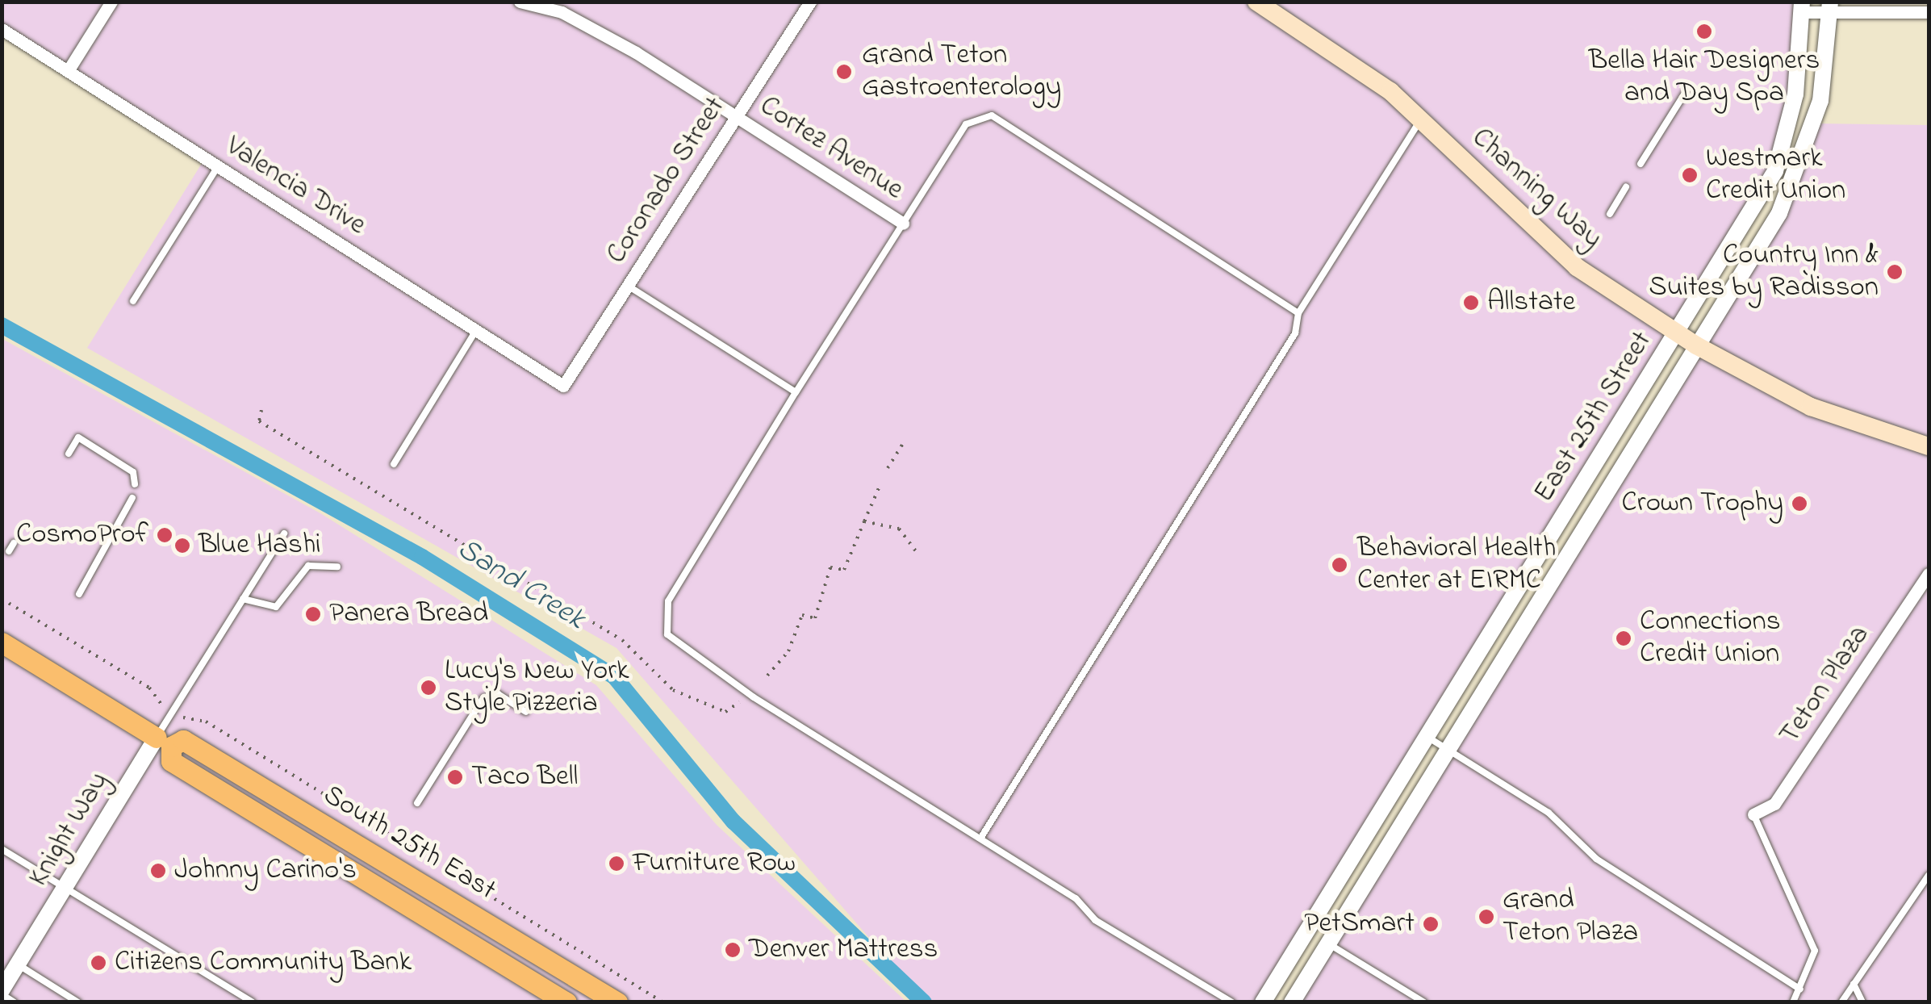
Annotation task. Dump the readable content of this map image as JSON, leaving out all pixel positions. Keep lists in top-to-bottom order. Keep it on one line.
{"streets":{"main road":["Channing Way","South 25th East"],"street":["Cortez Avenue","Coronado Street","Valencia Drive","East 25th Street","Teton Plaza","Knight Way"]},"crossings":[["Cortez Avenue","Coronado Street"],["Coronado Street","Valencia Drive"],["Channing Way","East 25th Street"],["Knight Way","South 25th East"]],"water":["Sand Creek"],"places":["Bella Hair Designers and Day Spa","Grand Teton Gastroenterology","Westmark Credit Union","Country Inn & Suites by Radisson","Allstate","Crown Trophy","CosmoProf","Blue Hashi","Behavioral Health Center at EIRMC","Panera Bread","Connections Credit Union","Lucy's New York Style Pizzeria","Taco Bell","Furniture Row","Johnny Carino's","Grand Teton Plaza","PetSmart","Denver Mattress","Citizens Community Bank"]}
